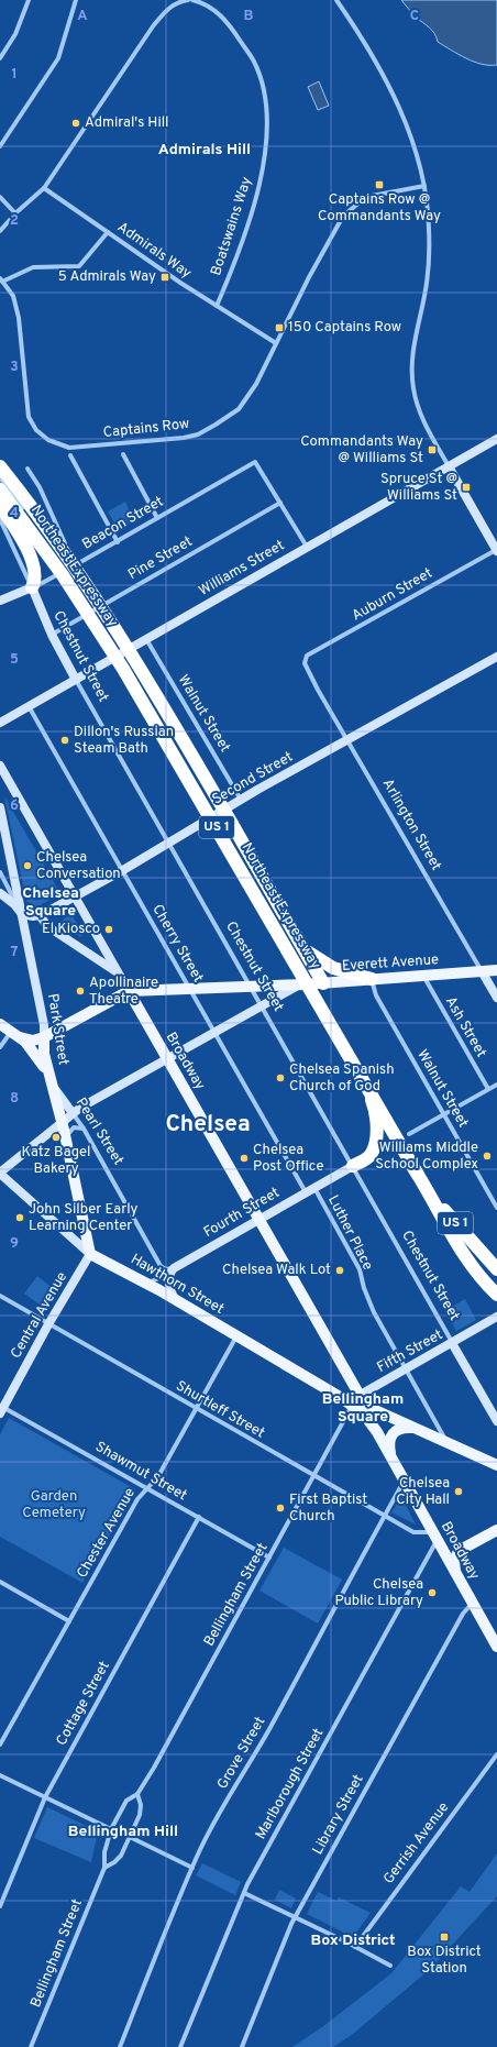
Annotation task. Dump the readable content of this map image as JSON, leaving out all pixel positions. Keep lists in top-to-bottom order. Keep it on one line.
{"streets":{"highway":["Northeast Expressway","US 1"],"main road":["Everett Avenue","Park Street","Broadway","Pearl Street","Hawthorn Street"],"street":["Boatswains Way","Admirals Way","Captains Row","Beacon Street","Pine Street","Williams Street","Auburn Street","Chestnut Street","Walnut Street","Second Street","Arlington Street","Cherry Street","Ash Street","Fourth Street","Luther Place","Central Avenue","Fifth Street","Shurtleff Street","Shawmut Street","Chester Avenue","Bellingham Street","Cottage Street","Grove Street","Marlborough Street","Library Street","Gerrish Avenue"]},"crossings":[["Boatswains Way","Admirals Way"],["Admirals Way","Captains Row"],["Beacon Street","Pine Street"],["Beacon Street","Chestnut Street"],["Pine Street","Chestnut Street"],["Williams Street","Chestnut Street"],["Williams Street","Walnut Street"],["Williams Street","Cherry Street"],["Auburn Street","Arlington Street"],["Chestnut Street","Second Street"],["Chestnut Street","Everett Avenue"],["Chestnut Street","Fourth Street"],["Chestnut Street","Fifth Street"],["Walnut Street","Second Street"],["Walnut Street","Everett Avenue"],["Second Street","Arlington Street"],["Second Street","Cherry Street"],["Second Street","Broadway"],["Arlington Street","Everett Avenue"],["Cherry Street","Everett Avenue"],["Cherry Street","Fourth Street"],["Cherry Street","Luther Place"],["Everett Avenue","Ash Street"],["Everett Avenue","Broadway"],["Park Street","Pearl Street"],["Park Street","Hawthorn Street"],["Park Street","Central Avenue"],["Broadway","Fourth Street"],["Broadway","Hawthorn Street"],["Broadway","Fifth Street"],["Broadway","Shurtleff Street"],["Broadway","Bellingham Street"],["Broadway","Grove Street"],["Broadway","Marlborough Street"],["Broadway","Library Street"],["Fourth Street","Luther Place"],["Luther Place","Fifth Street"],["Hawthorn Street","Central Avenue"],["Hawthorn Street","Fifth Street"],["Hawthorn Street","Chester Avenue"],["Hawthorn Street","Bellingham Street"],["Central Avenue","Shurtleff Street"],["Central Avenue","Shawmut Street"],["Fifth Street","Bellingham Street"],["Shurtleff Street","Chester Avenue"],["Shurtleff Street","Bellingham Street"],["Shurtleff Street","Grove Street"],["Shurtleff Street","Marlborough Street"],["Shawmut Street","Chester Avenue"],["Shawmut Street","Bellingham Street"],["Shawmut Street","Cottage Street"]],"districts":["Admirals Hill","Chelsea Square","Chelsea","Bellingham Square","Bellingham Hill","Box District"],"parks":["Garden Cemetery"],"places":{"other":["Admiral's Hill","Dillon's Russian Steam Bath","Chelsea Conversation","El Kiosco","Apollinaire Theatre","Chelsea Spanish Church of God","Katz Bagel Bakery","Williams Middle School Complex","Chelsea Post Office","John Silber Early Learning Center","Chelsea Walk Lot","Chelsea City Hall","First Baptist Church","Chelsea Public Library"],"transit":["Captains Row @ Commandants Way","5 Admirals Way","150 Captains Row","Commandants Way @ Williams St","Spruce St @ Williams St","Box District Station"]},"grid":{"columns":["A","B","C"],"rows":["1","2","3","4","5","6","7","8","9"]}}
